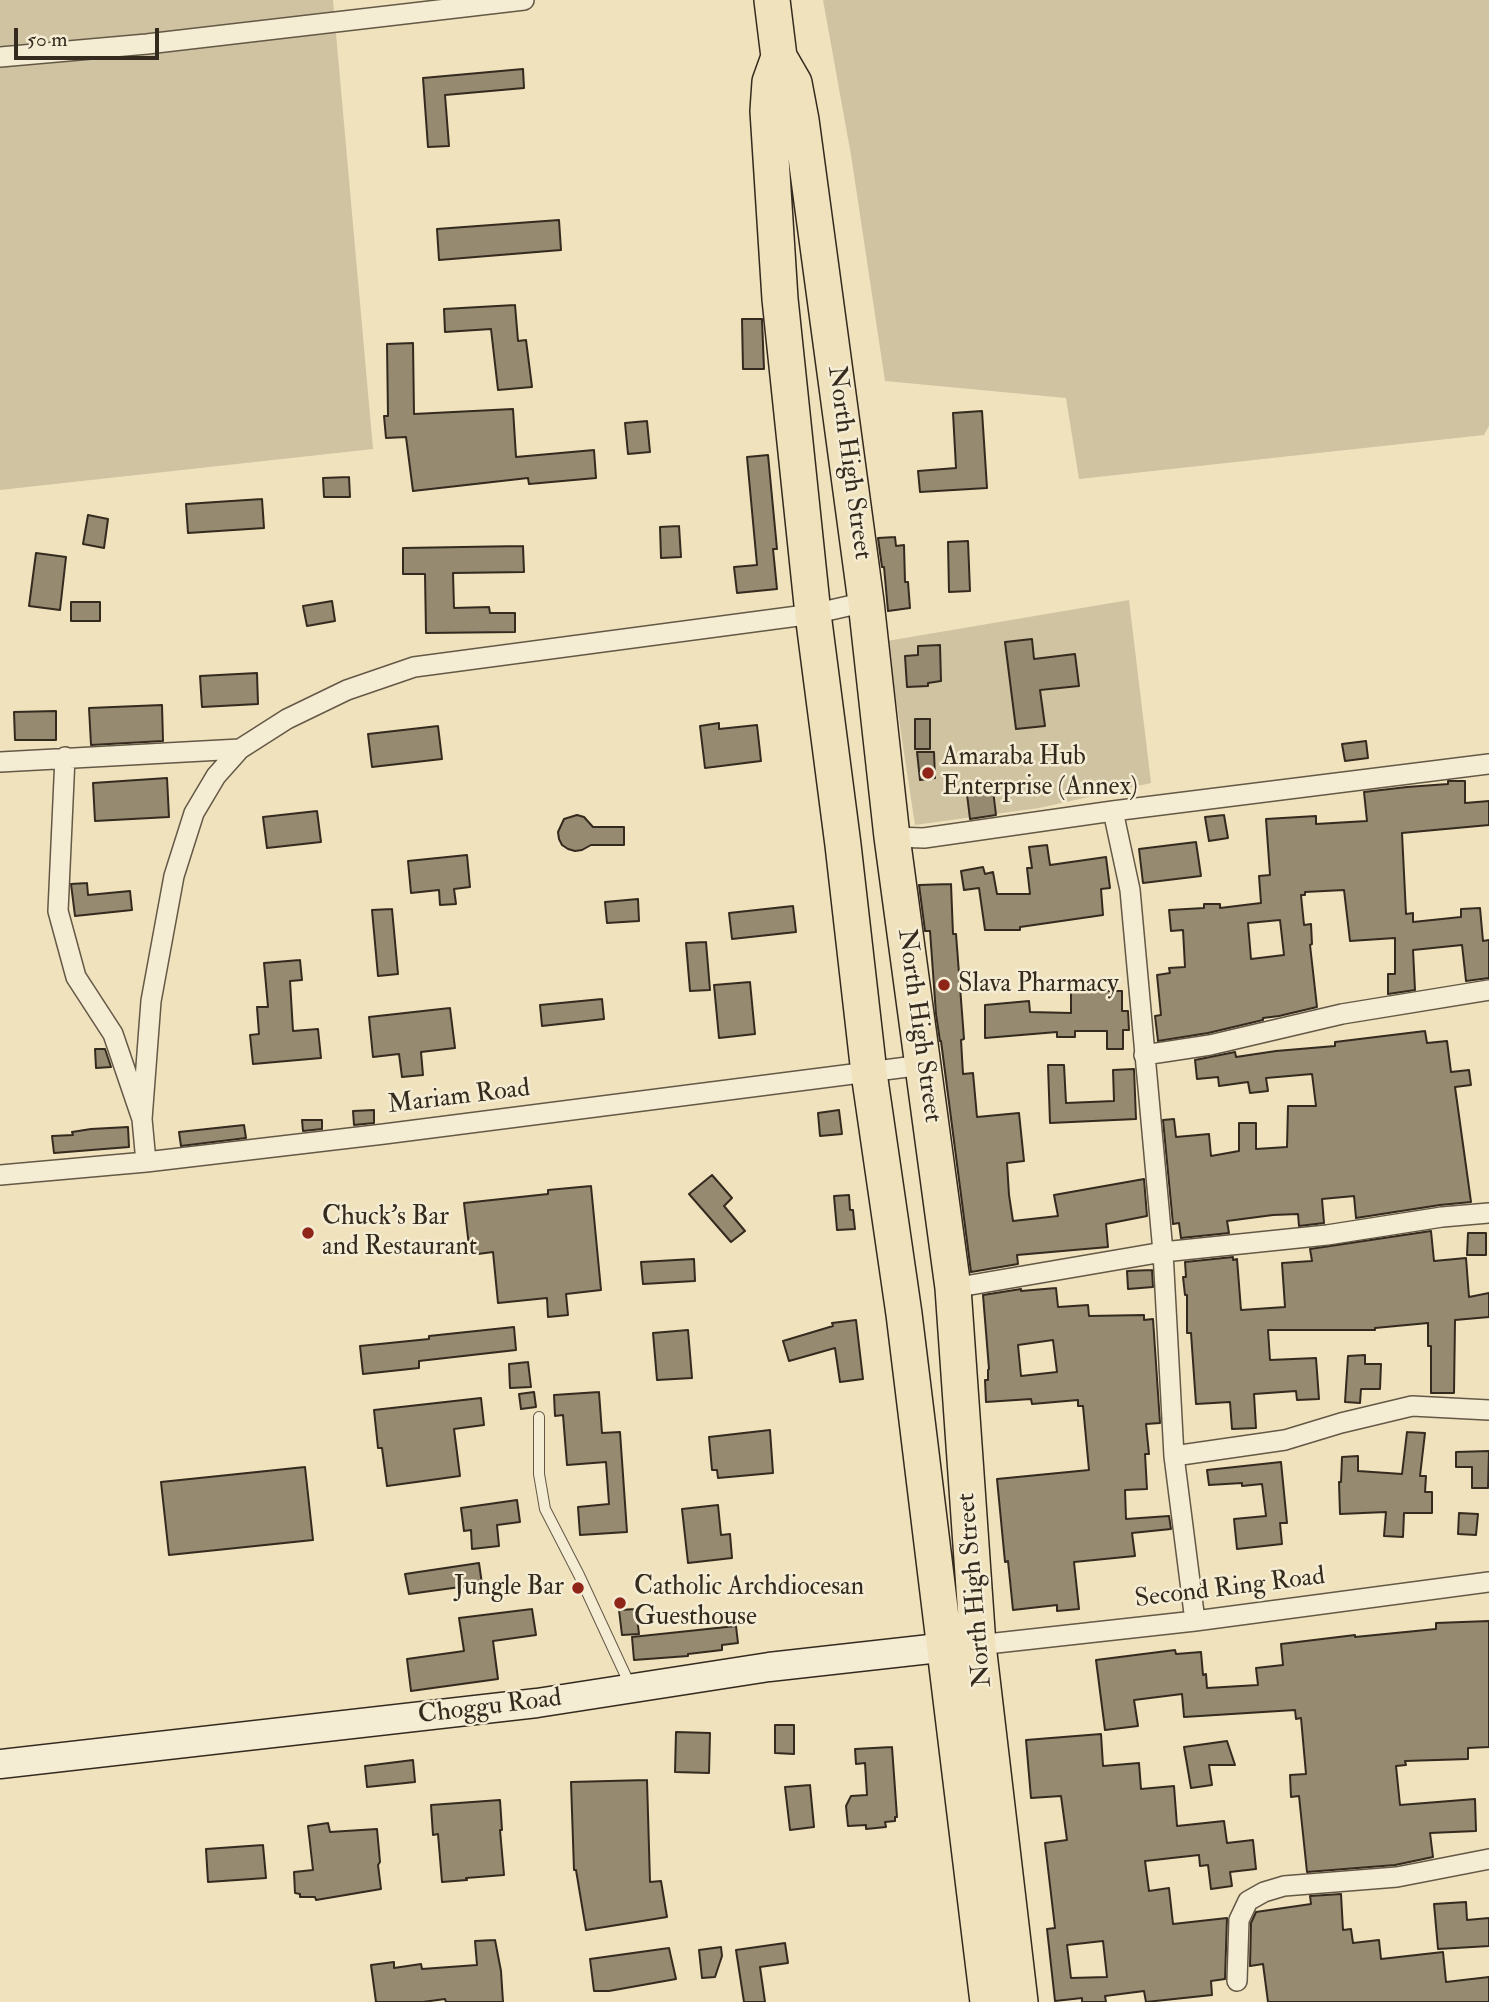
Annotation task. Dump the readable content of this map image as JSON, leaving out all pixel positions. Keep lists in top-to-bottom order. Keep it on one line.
{"streets":{"highway":["North High Street"],"main road":["Choggu Road"],"street":["Mariam Road","Second Ring Road"]},"crossings":[["North High Street","Mariam Road"],["North High Street","Second Ring Road"],["North High Street","Choggu Road"],["Second Ring Road","Choggu Road"]],"places":["Amaraba Hub Enterprise (Annex)","Slava Pharmacy","Chuck's Bar and Restaurant","Jungle Bar","Catholic Archdiocesan Guesthouse"],"scale_bar":"50 m"}
